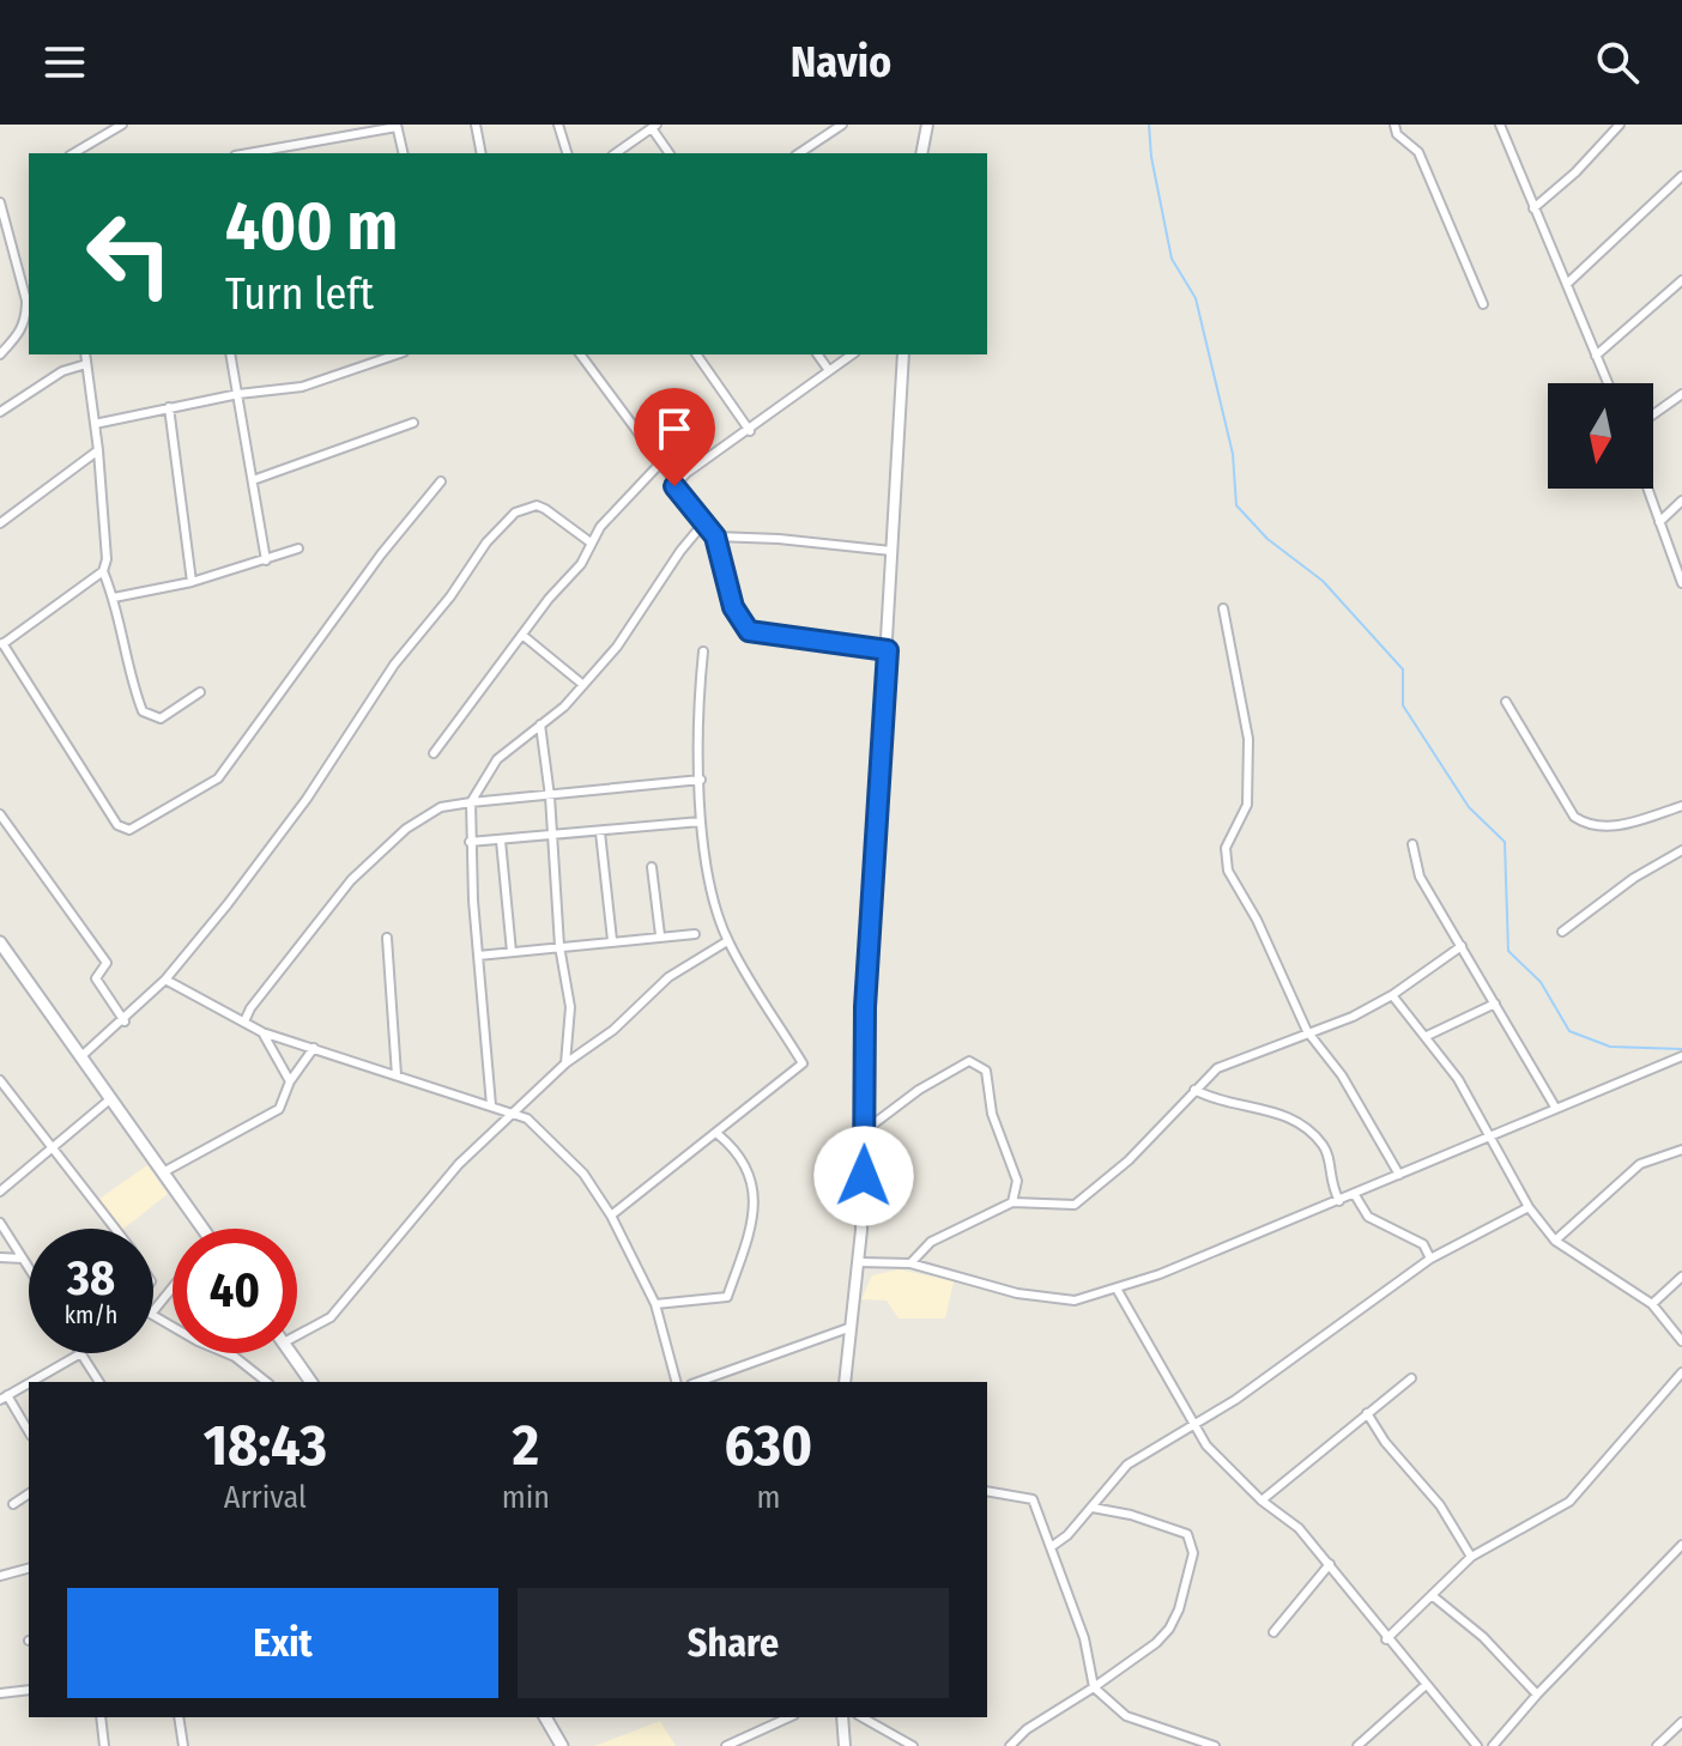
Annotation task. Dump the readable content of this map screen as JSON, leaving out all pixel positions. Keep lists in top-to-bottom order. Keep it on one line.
{"north":"bottom","page":{"header":"Navio","turn":["400 m","Turn left"],"speed":"38 km/h","limit":"40","eta":["18:43","Arrival","2","min","630","m"],"buttons":["Exit","Share"]}}
